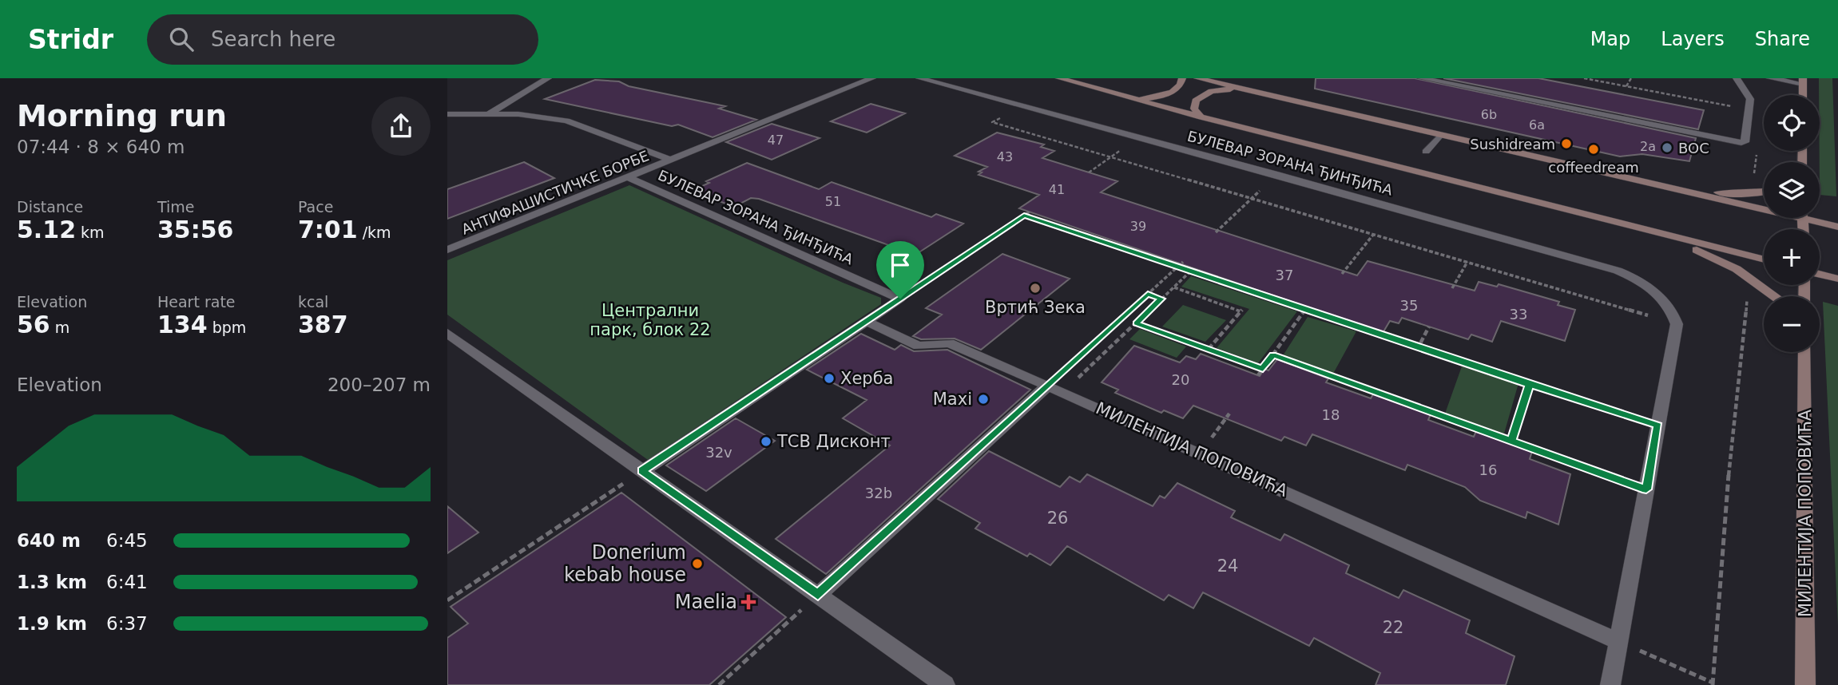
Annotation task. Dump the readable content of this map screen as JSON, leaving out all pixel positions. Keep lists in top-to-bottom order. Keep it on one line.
{"streets":{"street":["БУЛЕВАР ЗОРАНА ЂИНЂИЋА","АНТИФАШИСТИЧКЕ БОРБЕ","МИЛЕНТИЈА ПОПОВИЋА"]},"crossings":[["БУЛЕВАР ЗОРАНА ЂИНЂИЋА","АНТИФАШИСТИЧКЕ БОРБЕ"]],"parks":["Централни парк, блок 22"],"places":{"other":["Sushidream","BOC","coffeedream","Вртић Зека","Херба","Maxi","ТСВ Дисконт","Donerium kebab house"],"health":["Maelia"]},"house_numbers":["6b","6a","47","2a","43","41","51","39","37","35","33","20","18","32v","16","32b","26","24","22"],"page":{"header":"Stridr","search":"Search here","nav":["Map","Layers","Share"],"heading":["Morning run","07:44 · 8 × 640 m"],"map_buttons":["+","−"],"stats":[["Distance","5.12 km"],["Time","35:56"],["Pace","7:01 /km"],["Elevation","56 m"],["Heart rate","134 bpm"],["kcal","387"]],"chart":["Elevation","200–207 m"],"list":[{"name":"640 m","note":"6:45"},{"name":"1.3 km","note":"6:41"},{"name":"1.9 km","note":"6:37"}]}}
